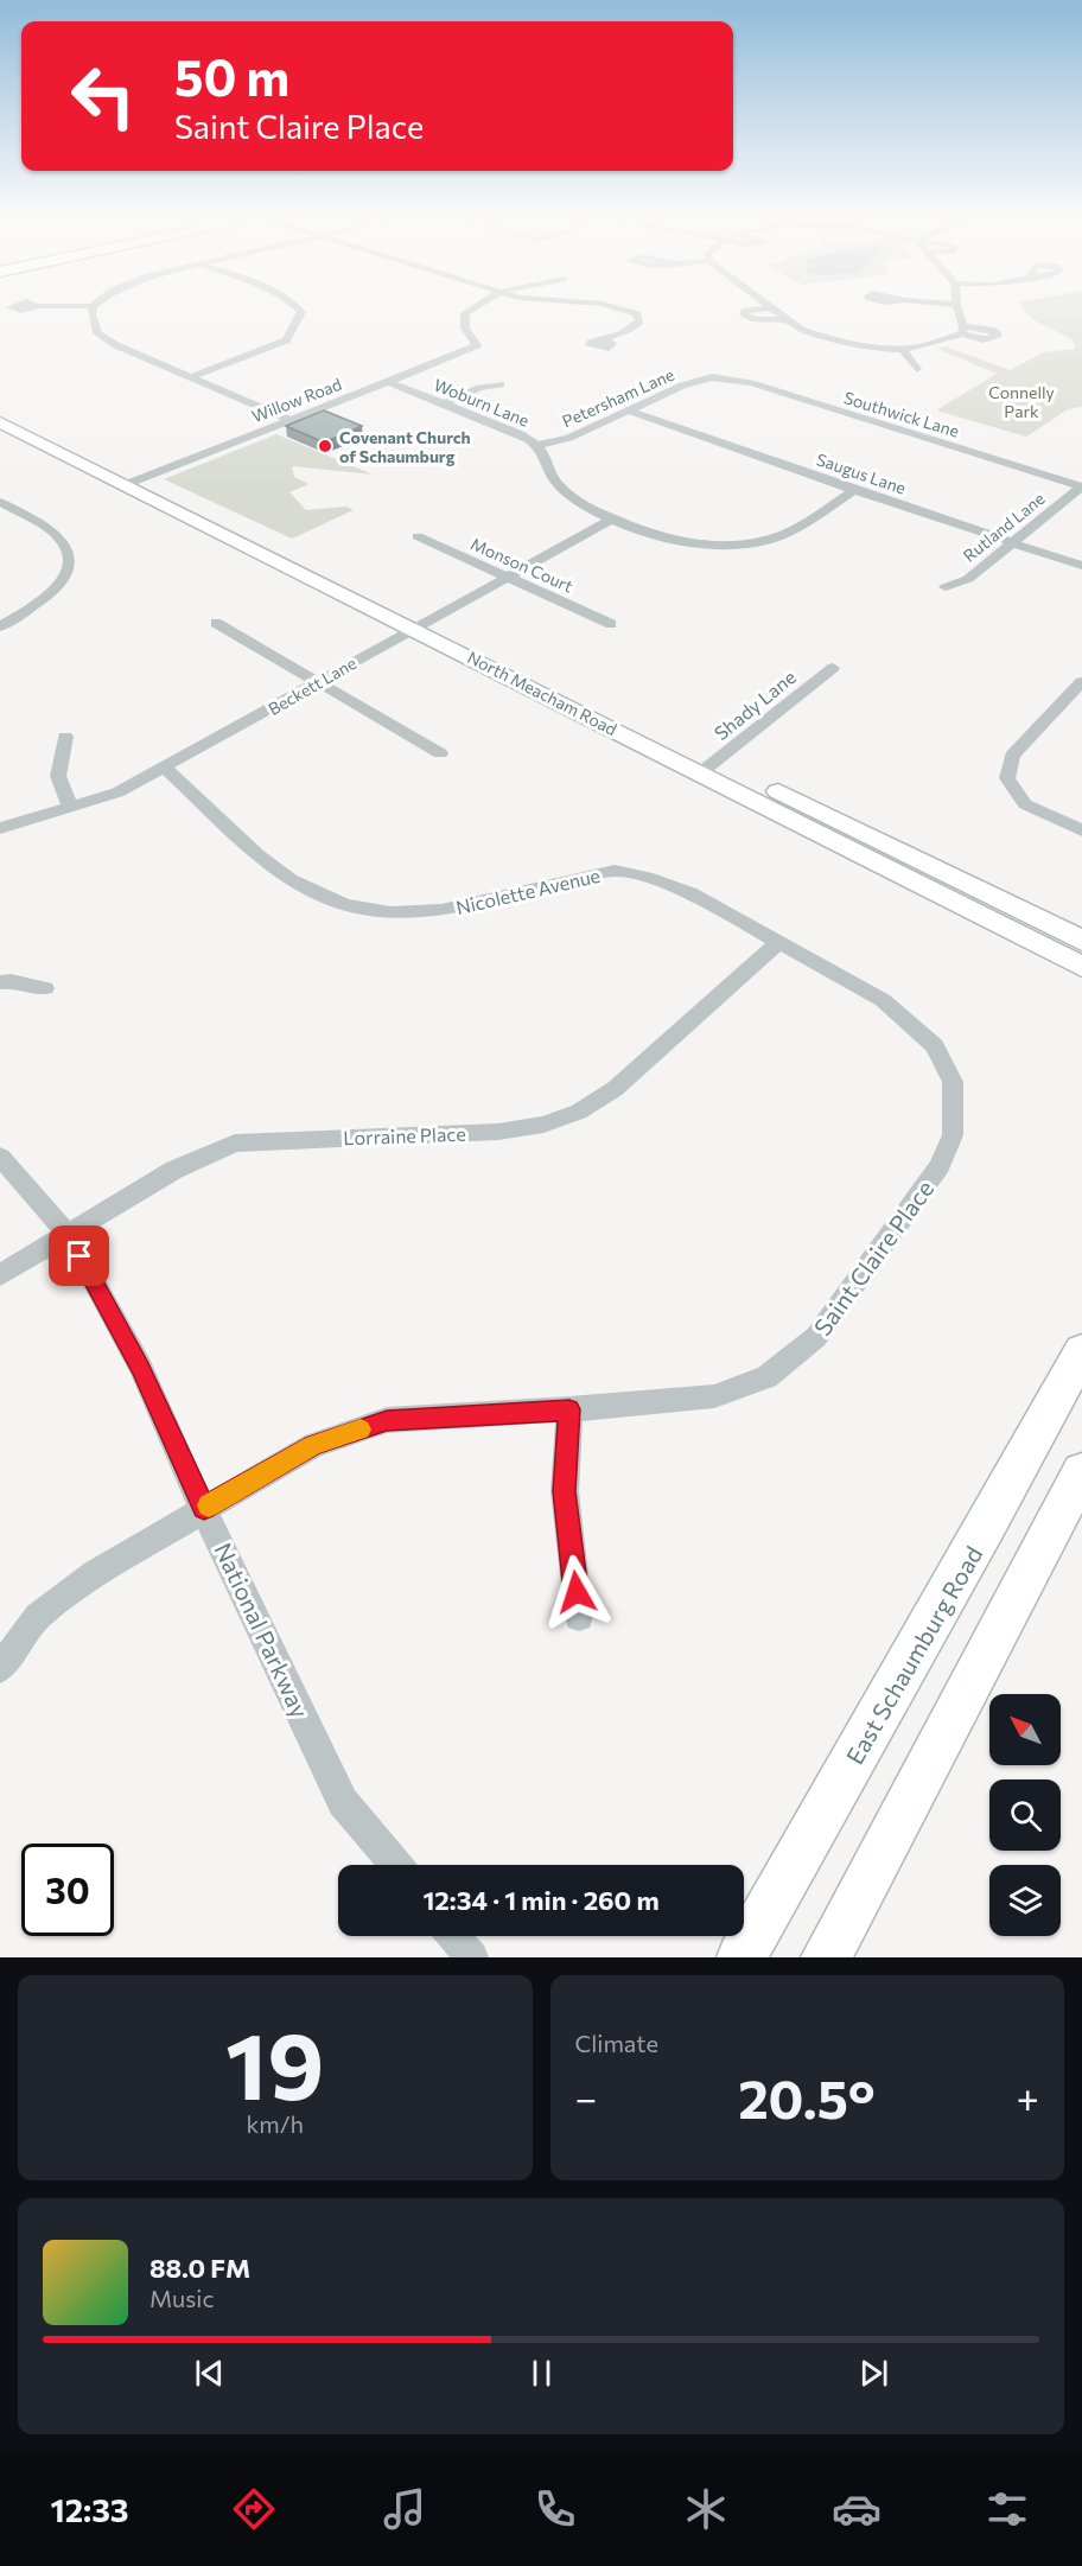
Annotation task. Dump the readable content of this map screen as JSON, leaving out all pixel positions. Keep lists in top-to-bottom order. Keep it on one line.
{"streets":{"main road":["North Meacham Road","East Schaumburg Road"],"street":["Petersham Lane","Willow Road","Woburn Lane","Southwick Lane","Saugus Lane","Rutland Lane","Monson Court","Beckett Lane","Shady Lane","Nicolette Avenue","Lorraine Place","Saint Claire Place","National Parkway"]},"crossings":[["Petersham Lane","Woburn Lane"],["Petersham Lane","Southwick Lane"],["Petersham Lane","Saugus Lane"],["Willow Road","Woburn Lane"],["Willow Road","North Meacham Road"],["Woburn Lane","Saugus Lane"],["Woburn Lane","Beckett Lane"],["Southwick Lane","Rutland Lane"],["Saugus Lane","Rutland Lane"],["Monson Court","Beckett Lane"],["Beckett Lane","North Meacham Road"],["Beckett Lane","Nicolette Avenue"],["North Meacham Road","Shady Lane"],["Nicolette Avenue","Lorraine Place"],["Nicolette Avenue","Saint Claire Place"],["Lorraine Place","National Parkway"],["Saint Claire Place","National Parkway"]],"parks":["Connelly Park"],"places":["Covenant Church of Schaumburg"],"north":"top left","page":{"turn":["50 m","Saint Claire Place"],"limit":"30","trip":"12:34 · 1 min · 260 m","tile":[["19","km/h"],"Climate"],"heat":["−","20.5°","+"],"song":["88.0 FM","Music"],"tabs":"12:33"}}
